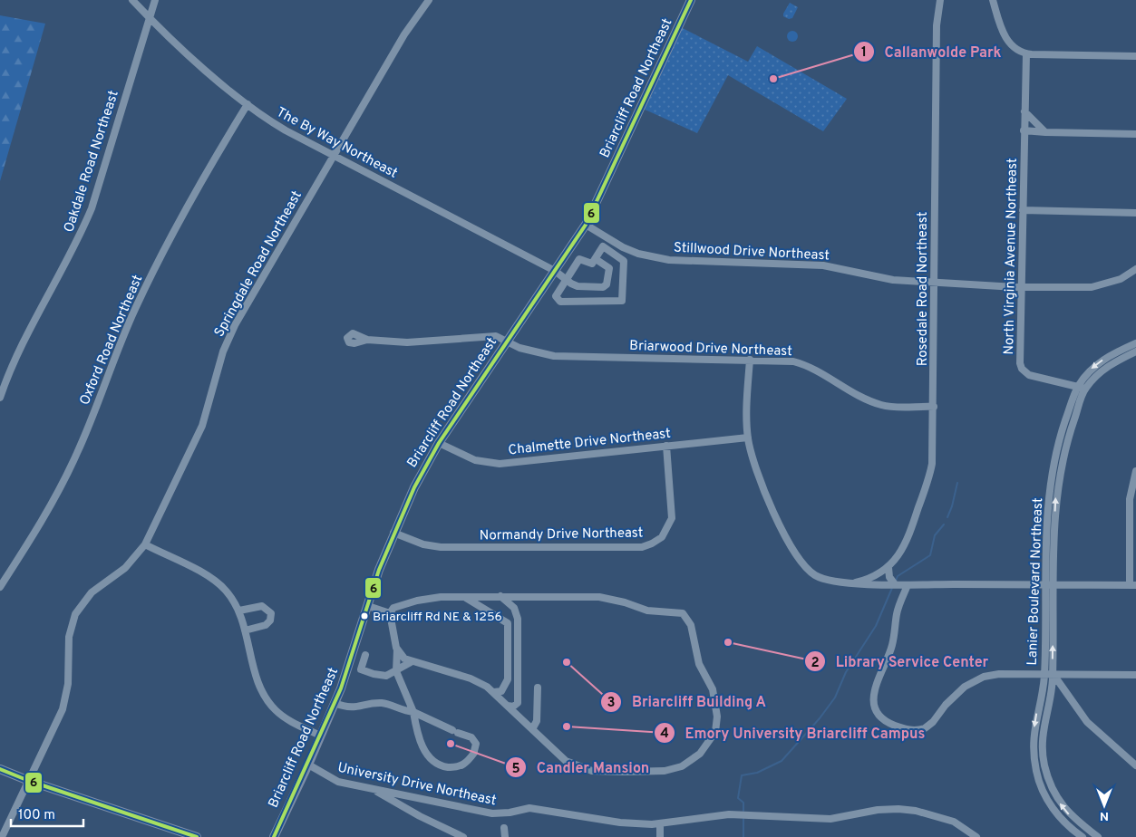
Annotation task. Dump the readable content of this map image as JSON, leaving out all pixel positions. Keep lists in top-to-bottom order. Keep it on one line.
{"streets":{"main road":["Briarcliff Road Northeast"],"street":["The By Way Northeast","Oakdale Road Northeast","Stillwood Drive Northeast","North Virginia Avenue Northeast","Springdale Road Northeast","Rosedale Road Northeast","Oxford Road Northeast","Briarwood Drive Northeast","Chalmette Drive Northeast","Normandy Drive Northeast","Lanier Boulevard Northeast","University Drive Northeast"]},"crossings":[["Briarcliff Road Northeast","The By Way Northeast"],["Briarcliff Road Northeast","Stillwood Drive Northeast"],["Briarcliff Road Northeast","Briarwood Drive Northeast"],["Briarcliff Road Northeast","Chalmette Drive Northeast"],["Briarcliff Road Northeast","Normandy Drive Northeast"],["Briarcliff Road Northeast","University Drive Northeast"],["The By Way Northeast","Oakdale Road Northeast"],["The By Way Northeast","Springdale Road Northeast"],["The By Way Northeast","Oxford Road Northeast"],["Stillwood Drive Northeast","North Virginia Avenue Northeast"],["Stillwood Drive Northeast","Rosedale Road Northeast"],["North Virginia Avenue Northeast","Lanier Boulevard Northeast"],["Rosedale Road Northeast","Briarwood Drive Northeast"],["Chalmette Drive Northeast","Normandy Drive Northeast"]],"places":["Callanwolde Park","Briarcliff Rd NE & 1256","Library Service Center","Briarcliff Building A","Emory University Briarcliff Campus","Candler Mansion"],"lines":["transit line 6"],"scale_bar":"100 m","north":"bottom"}
